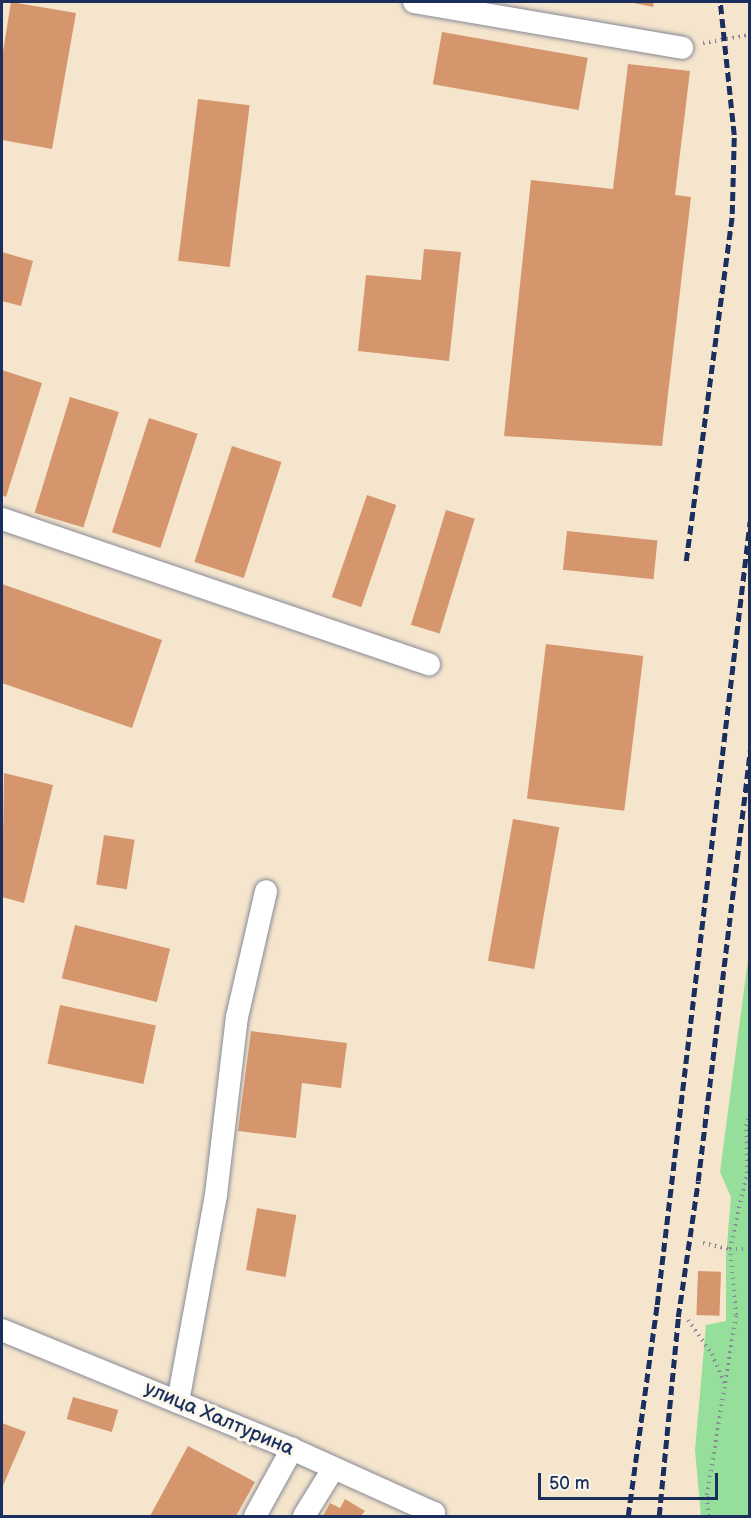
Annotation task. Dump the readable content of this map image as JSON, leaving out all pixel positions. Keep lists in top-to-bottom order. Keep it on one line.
{"streets":{"street":["улица Халтурина"]},"scale_bar":"50 m"}
